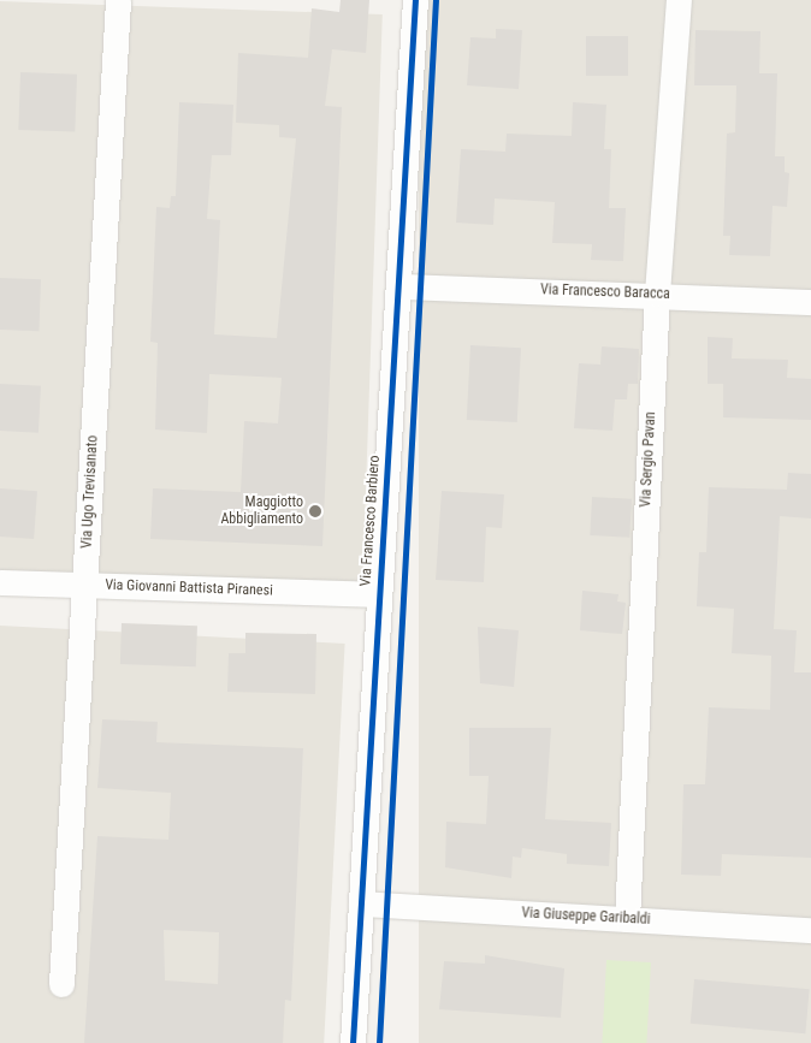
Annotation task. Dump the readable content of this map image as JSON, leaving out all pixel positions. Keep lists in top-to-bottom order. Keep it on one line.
{"streets":{"street":["Via Francesco Baracca","Via Sergio Pavan","Via Ugo Trevisanato","Via Francesco Barbiero","Via Giovanni Battista Piranesi","Via Giuseppe Garibaldi"]},"crossings":[["Via Francesco Baracca","Via Sergio Pavan"],["Via Francesco Baracca","Via Francesco Barbiero"],["Via Sergio Pavan","Via Giuseppe Garibaldi"],["Via Ugo Trevisanato","Via Giovanni Battista Piranesi"],["Via Francesco Barbiero","Via Giovanni Battista Piranesi"],["Via Francesco Barbiero","Via Giuseppe Garibaldi"]],"places":["Maggiotto Abbigliamento"]}
